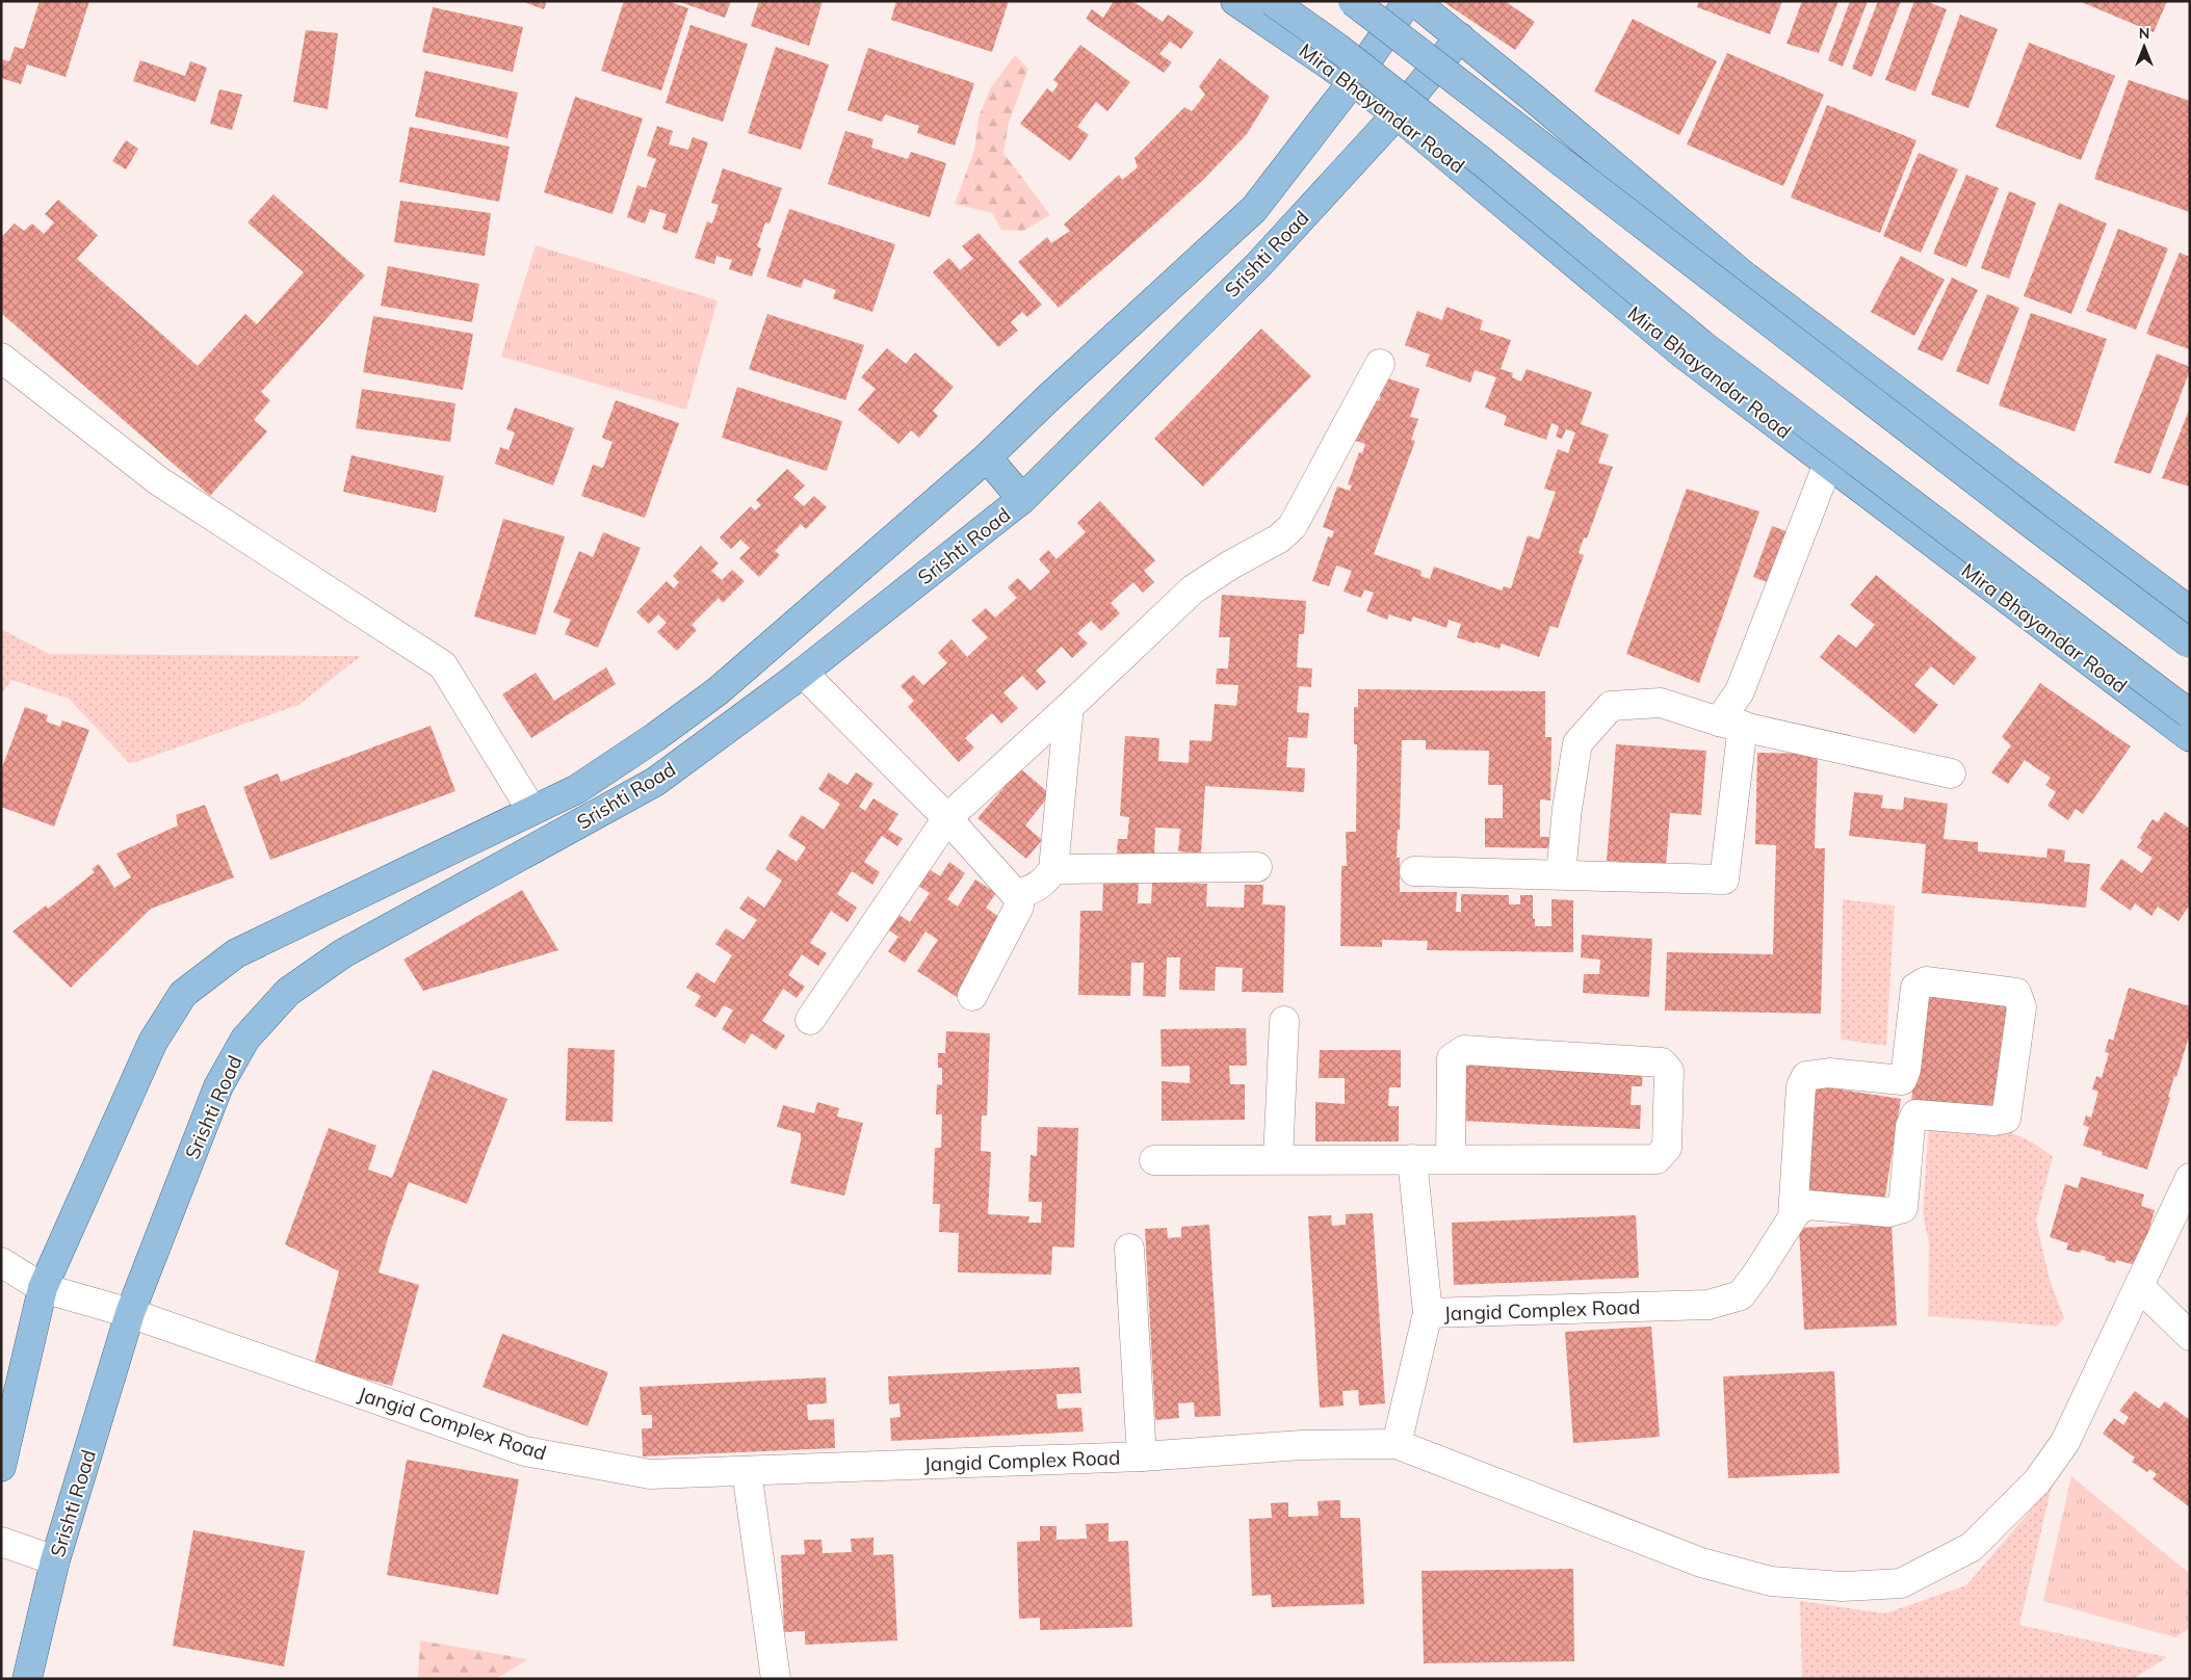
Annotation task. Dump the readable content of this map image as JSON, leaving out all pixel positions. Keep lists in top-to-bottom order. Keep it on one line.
{"streets":{"main road":["Mira Bhayandar Road","Srishti Road"],"street":["Jangid Complex Road"]},"crossings":[["Mira Bhayandar Road","Srishti Road"],["Srishti Road","Jangid Complex Road"]],"north":"top"}
